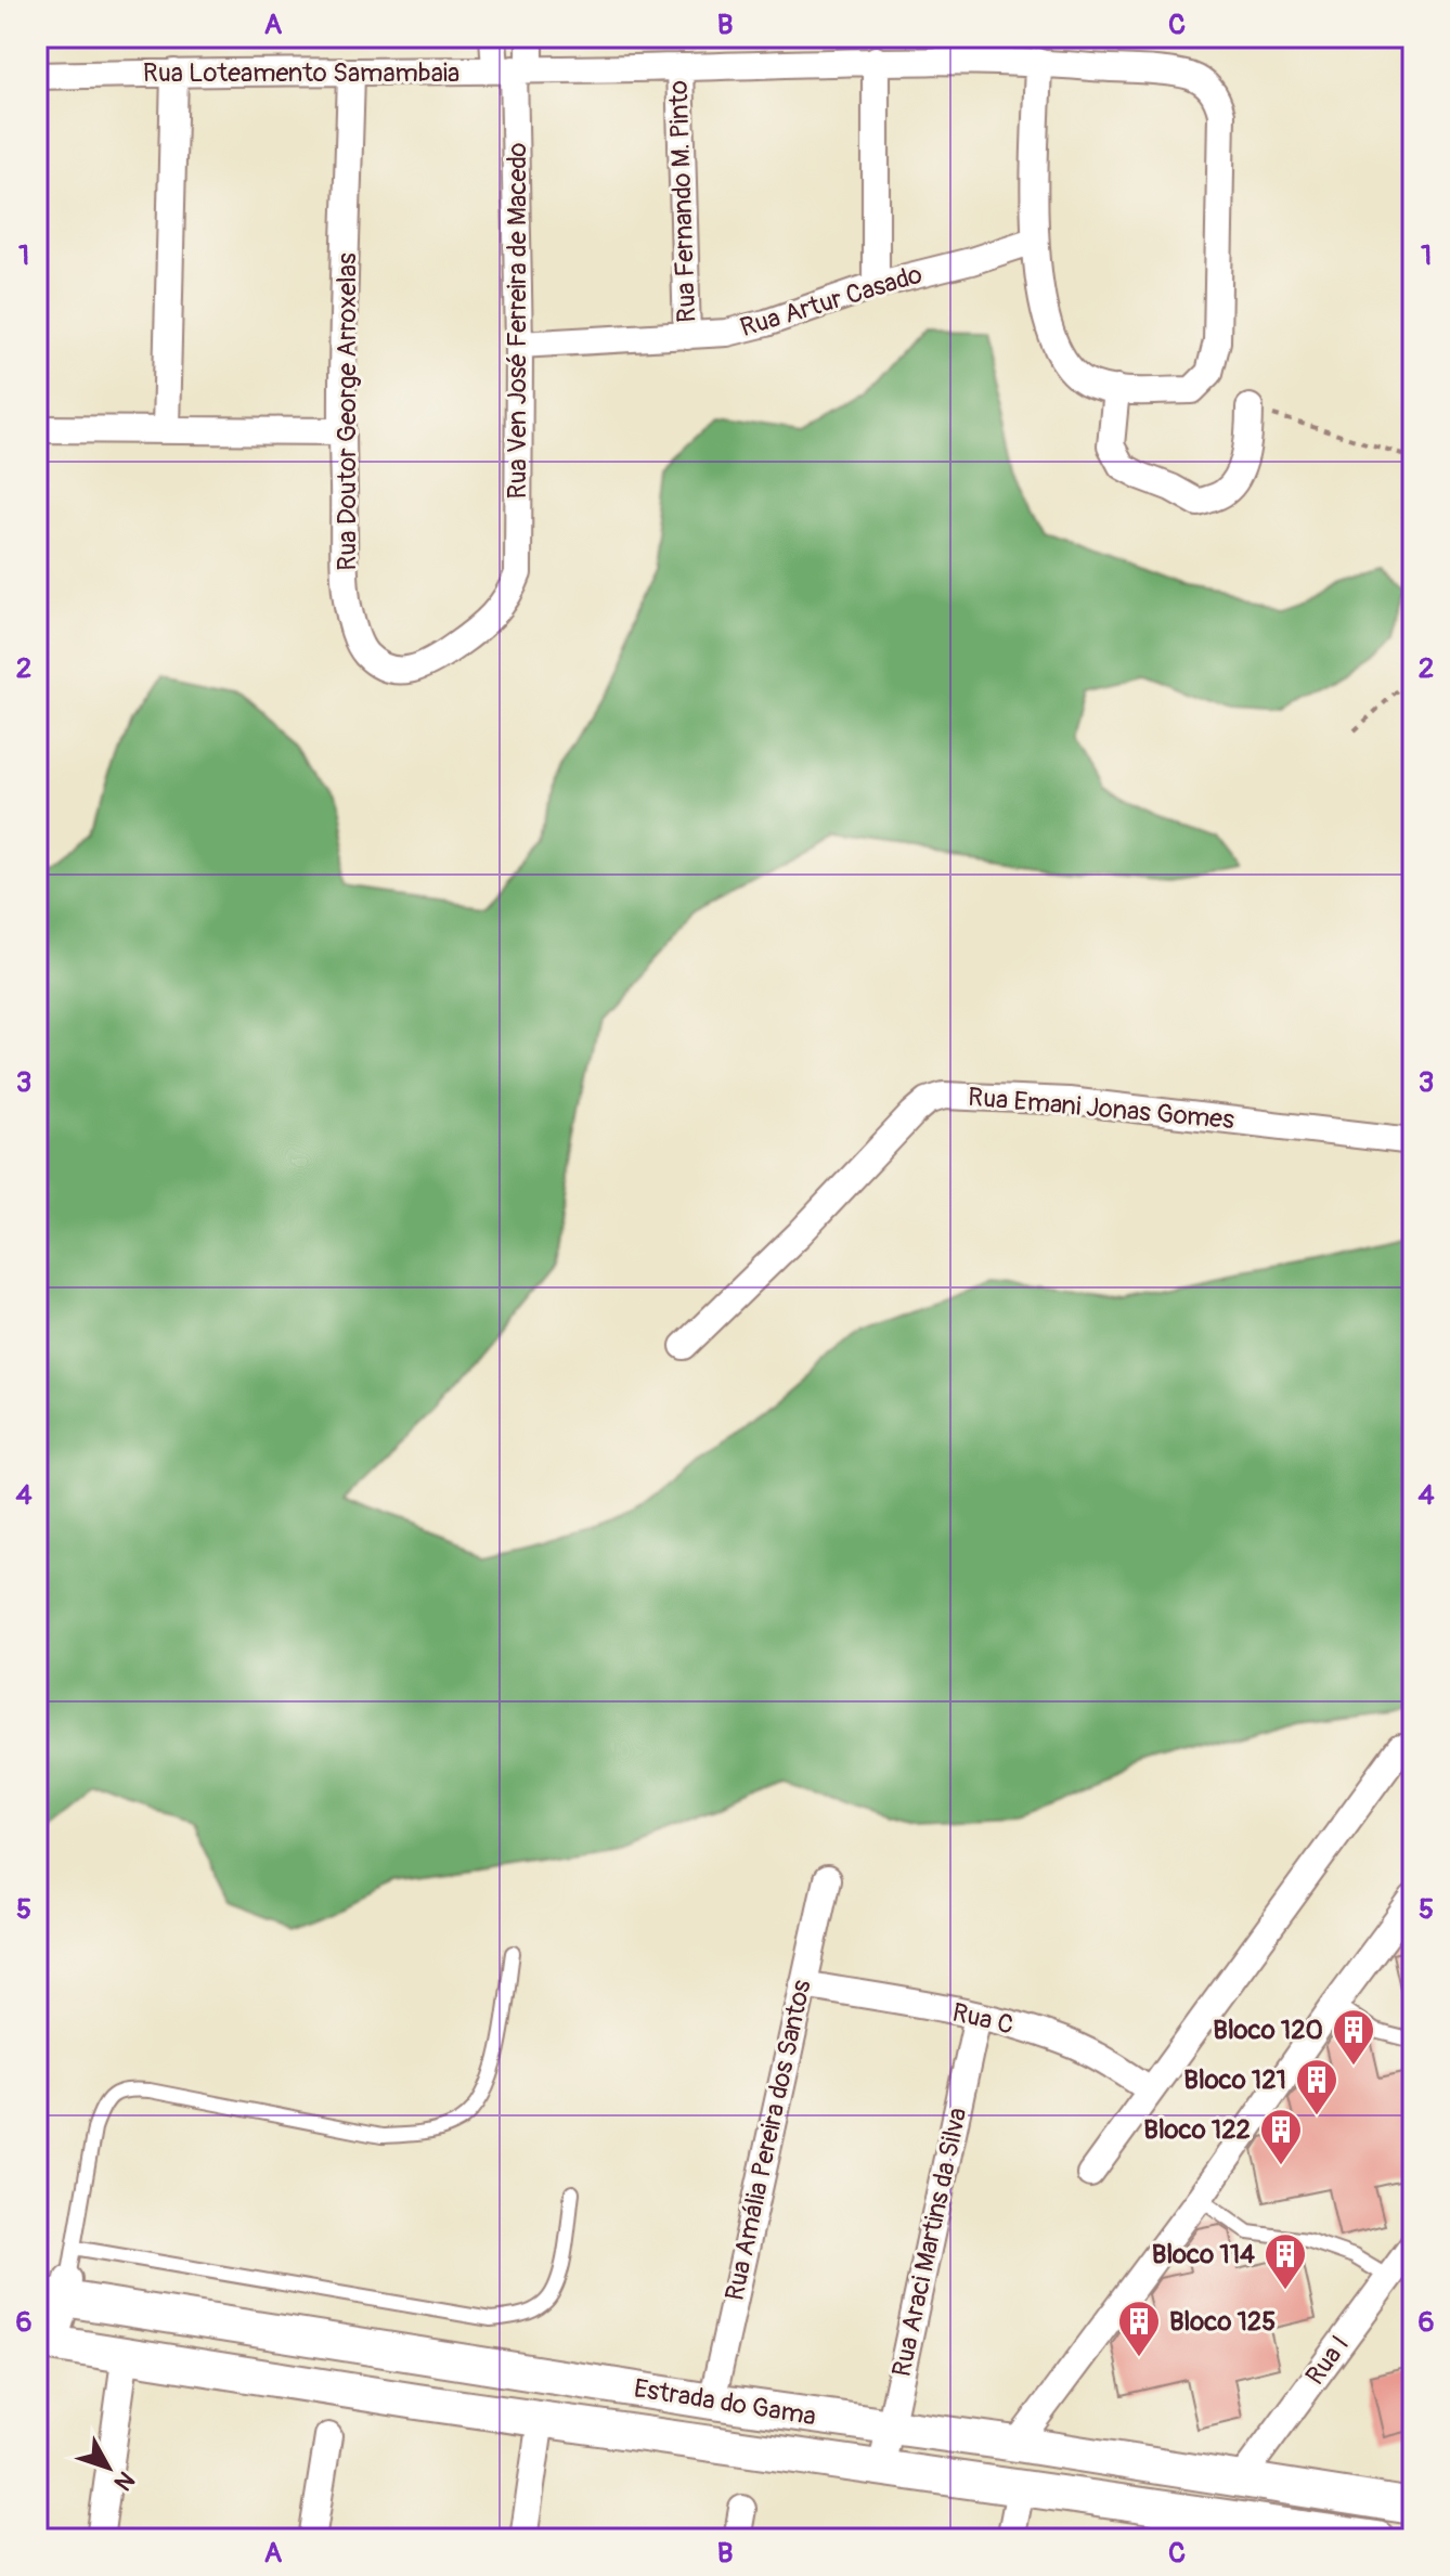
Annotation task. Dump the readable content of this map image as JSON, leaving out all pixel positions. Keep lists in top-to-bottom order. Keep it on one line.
{"streets":{"street":["Rua Loteamento Samambaia","Rua Fernando M. Pinto","Rua Artur Casado","Rua Ven José Ferreira de Macedo","Rua Doutor George Arroxelas","Rua Emani Jonas Gomes","Rua C","Rua Amália Pereira dos Santos","Rua Araci Martins da Silva","Rua I","Estrada do Gama"]},"crossings":[["Rua Loteamento Samambaia","Rua Fernando M. Pinto"],["Rua Loteamento Samambaia","Rua Ven José Ferreira de Macedo"],["Rua Loteamento Samambaia","Rua Doutor George Arroxelas"],["Rua Fernando M. Pinto","Rua Artur Casado"],["Rua Artur Casado","Rua Ven José Ferreira de Macedo"],["Rua Ven José Ferreira de Macedo","Rua Doutor George Arroxelas"],["Rua C","Rua Amália Pereira dos Santos"],["Rua C","Rua Araci Martins da Silva"],["Rua Amália Pereira dos Santos","Estrada do Gama"],["Rua Araci Martins da Silva","Estrada do Gama"],["Rua I","Estrada do Gama"]],"places":{"building":["Bloco 120","Bloco 121","Bloco 122","Bloco 114","Bloco 125"]},"north":"bottom right","grid":{"columns":["A","B","C"],"rows":["1","2","3","4","5","6"]}}
